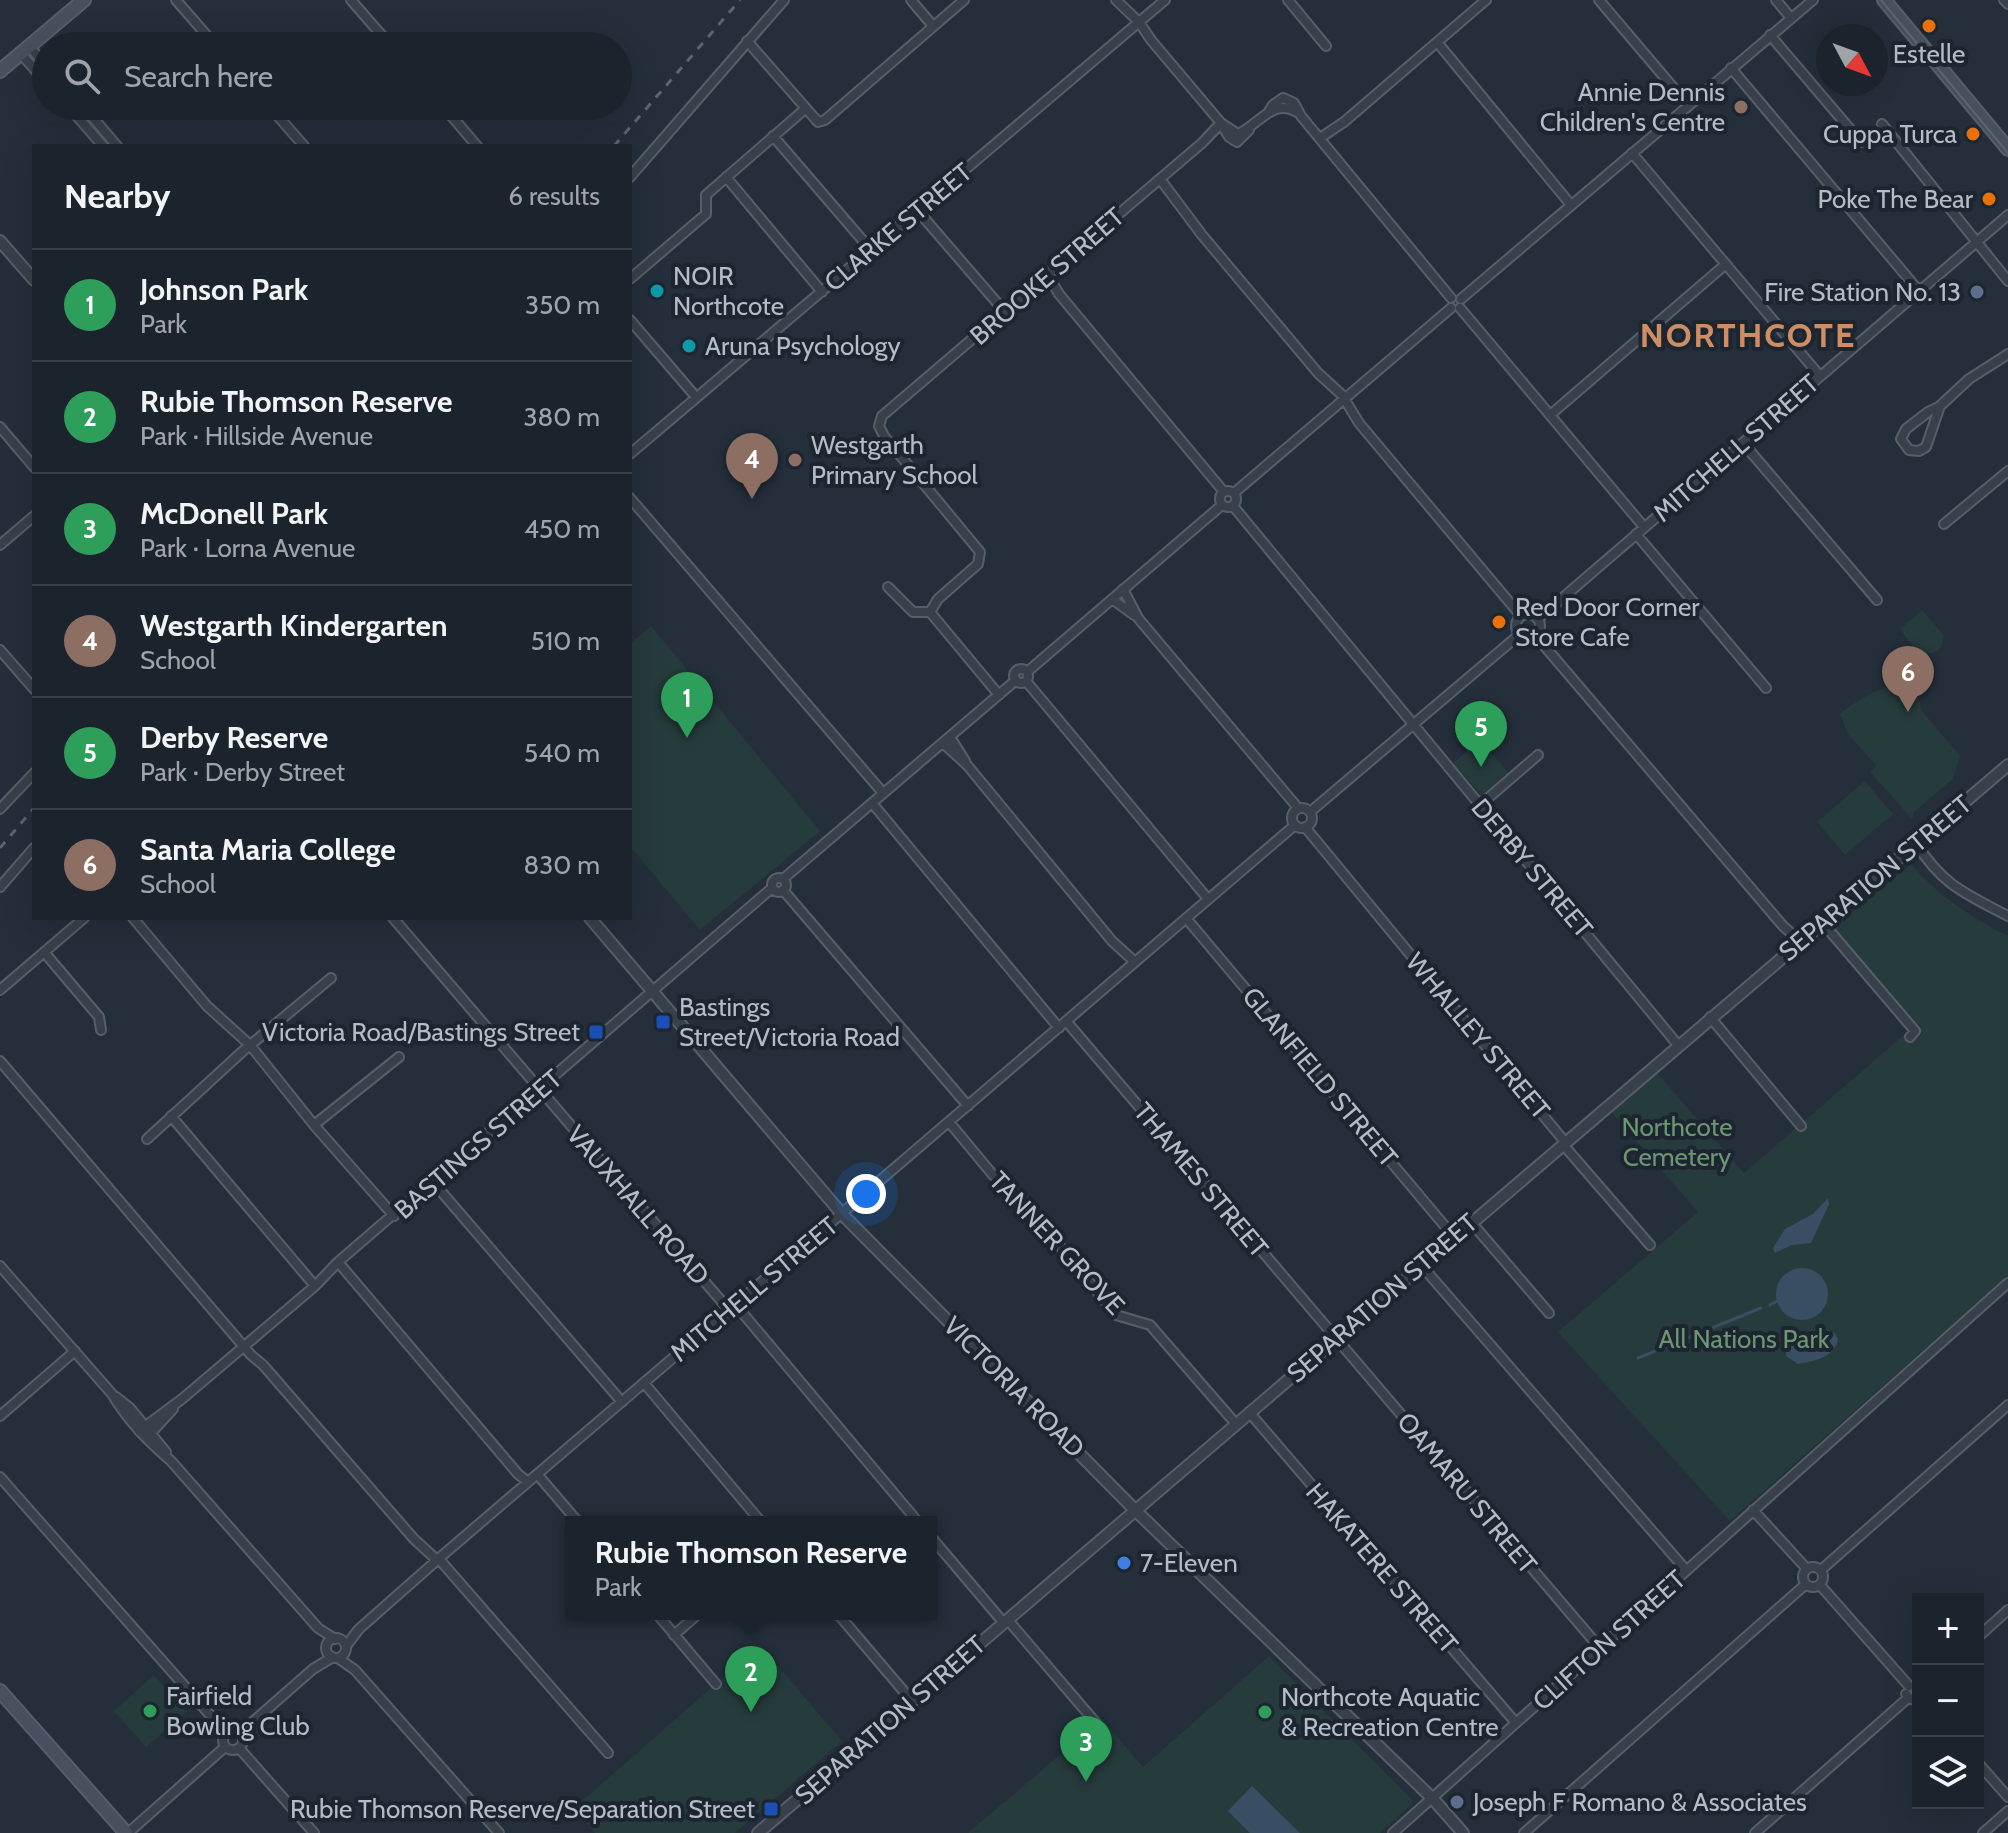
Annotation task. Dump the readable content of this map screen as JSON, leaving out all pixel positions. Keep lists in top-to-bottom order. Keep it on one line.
{"streets":{"street":["CLARKE STREET","BROOKE STREET","MITCHELL STREET","DERBY STREET","SEPARATION STREET","WHALLEY STREET","GLANFIELD STREET","BASTINGS STREET","THAMES STREET","VAUXHALL ROAD","TANNER GROVE","VICTORIA ROAD","OAMARU STREET","HAKATERE STREET","CLIFTON STREET"]},"crossings":[["MITCHELL STREET","WHALLEY STREET"],["MITCHELL STREET","GLANFIELD STREET"],["MITCHELL STREET","THAMES STREET"],["MITCHELL STREET","VAUXHALL ROAD"],["MITCHELL STREET","TANNER GROVE"],["MITCHELL STREET","VICTORIA ROAD"],["DERBY STREET","SEPARATION STREET"],["SEPARATION STREET","WHALLEY STREET"],["SEPARATION STREET","GLANFIELD STREET"],["SEPARATION STREET","THAMES STREET"],["SEPARATION STREET","TANNER GROVE"],["SEPARATION STREET","VICTORIA ROAD"],["SEPARATION STREET","OAMARU STREET"],["SEPARATION STREET","HAKATERE STREET"],["BASTINGS STREET","VAUXHALL ROAD"],["BASTINGS STREET","VICTORIA ROAD"],["THAMES STREET","OAMARU STREET"],["VICTORIA ROAD","CLIFTON STREET"],["OAMARU STREET","CLIFTON STREET"],["HAKATERE STREET","CLIFTON STREET"]],"districts":["NORTHCOTE"],"parks":["Northcote Cemetery","All Nations Park"],"places":{"other":["Estelle","Annie Dennis Children's Centre","Cuppa Turca","Poke The Bear","NOIR Northcote","Fire Station No. 13","Aruna Psychology","Westgarth Primary School","Red Door Corner Store Cafe","7-Eleven","Fairfield Bowling Club","Northcote Aquatic & Recreation Centre","Joseph F Romano & Associates"],"transit":["Bastings Street/Victoria Road","Victoria Road/Bastings Street","Rubie Thomson Reserve/Separation Street"]},"north":"bottom right","page":{"search":"Search here","heading":["Nearby","6 results"],"list":[{"mark":"1","name":"Johnson Park","note":"Park","value":"350 m"},{"mark":"2","name":"Rubie Thomson Reserve","note":"Park · Hillside Avenue","value":"380 m"},{"mark":"3","name":"McDonell Park","note":"Park · Lorna Avenue","value":"450 m"},{"mark":"4","name":"Westgarth Kindergarten","note":"School","value":"510 m"},{"mark":"5","name":"Derby Reserve","note":"Park · Derby Street","value":"540 m"},{"mark":"6","name":"Santa Maria College","note":"School","value":"830 m"}],"pins":["4","6","1","5","2","3"],"popup":["Rubie Thomson Reserve","Park"],"map_buttons":["+","−"]}}
